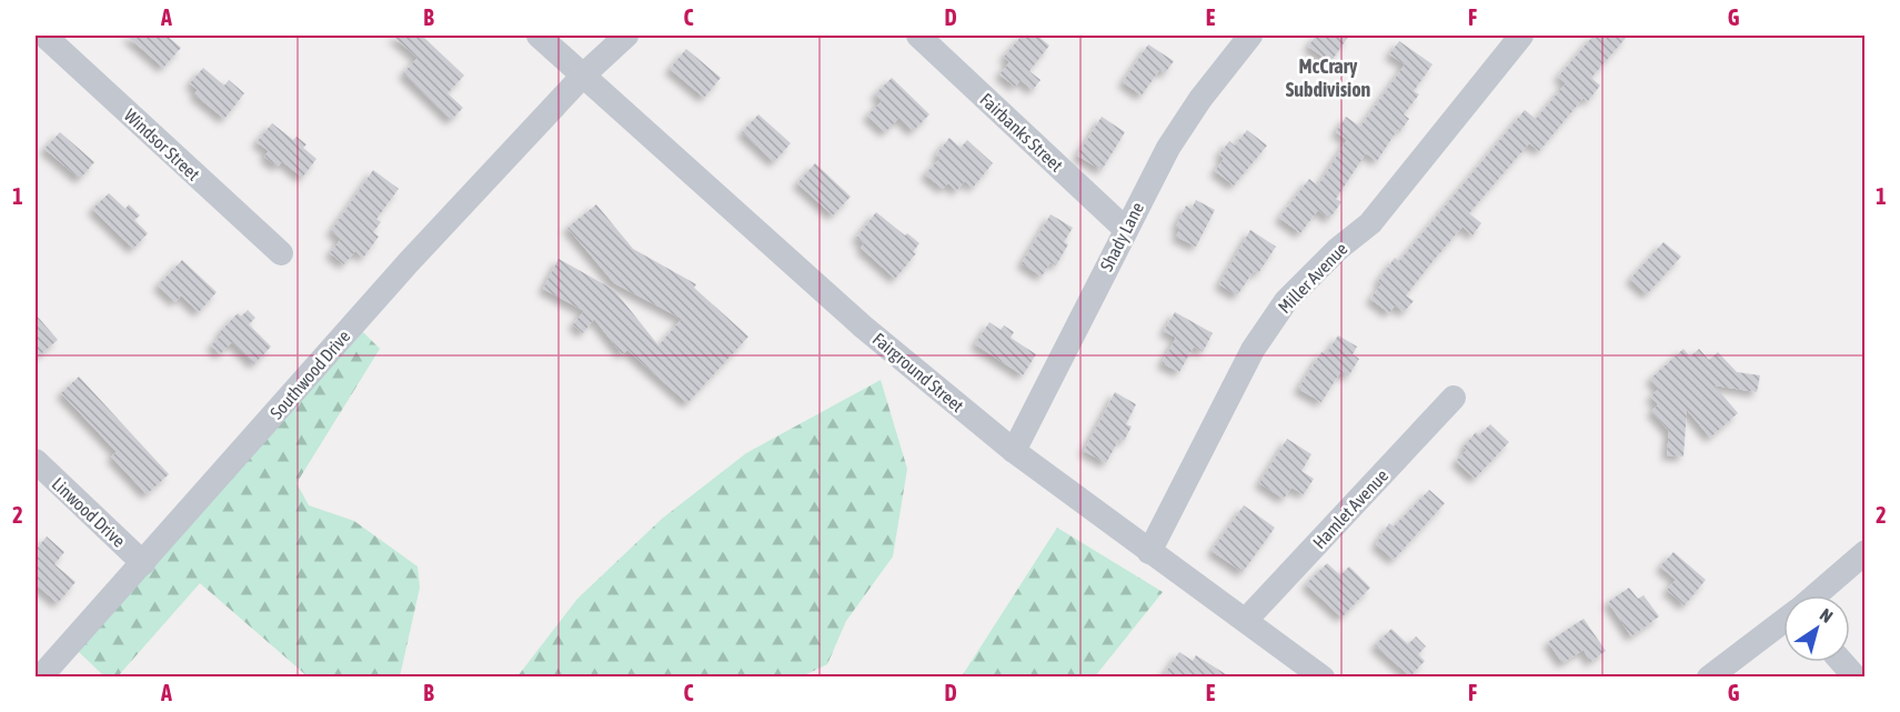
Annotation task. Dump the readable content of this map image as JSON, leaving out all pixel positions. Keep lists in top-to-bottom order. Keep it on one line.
{"streets":{"street":["Fairbanks Street","Windsor Street","Shady Lane","Miller Avenue","Fairground Street","Southwood Drive","Hamlet Avenue","Linwood Drive"]},"crossings":[["Fairbanks Street","Shady Lane"],["Shady Lane","Fairground Street"],["Miller Avenue","Fairground Street"],["Fairground Street","Southwood Drive"],["Fairground Street","Hamlet Avenue"],["Southwood Drive","Linwood Drive"]],"districts":["McCrary Subdivision"],"north":"top right","grid":{"columns":["A","B","C","D","E","F","G"],"rows":["1","2"]}}
